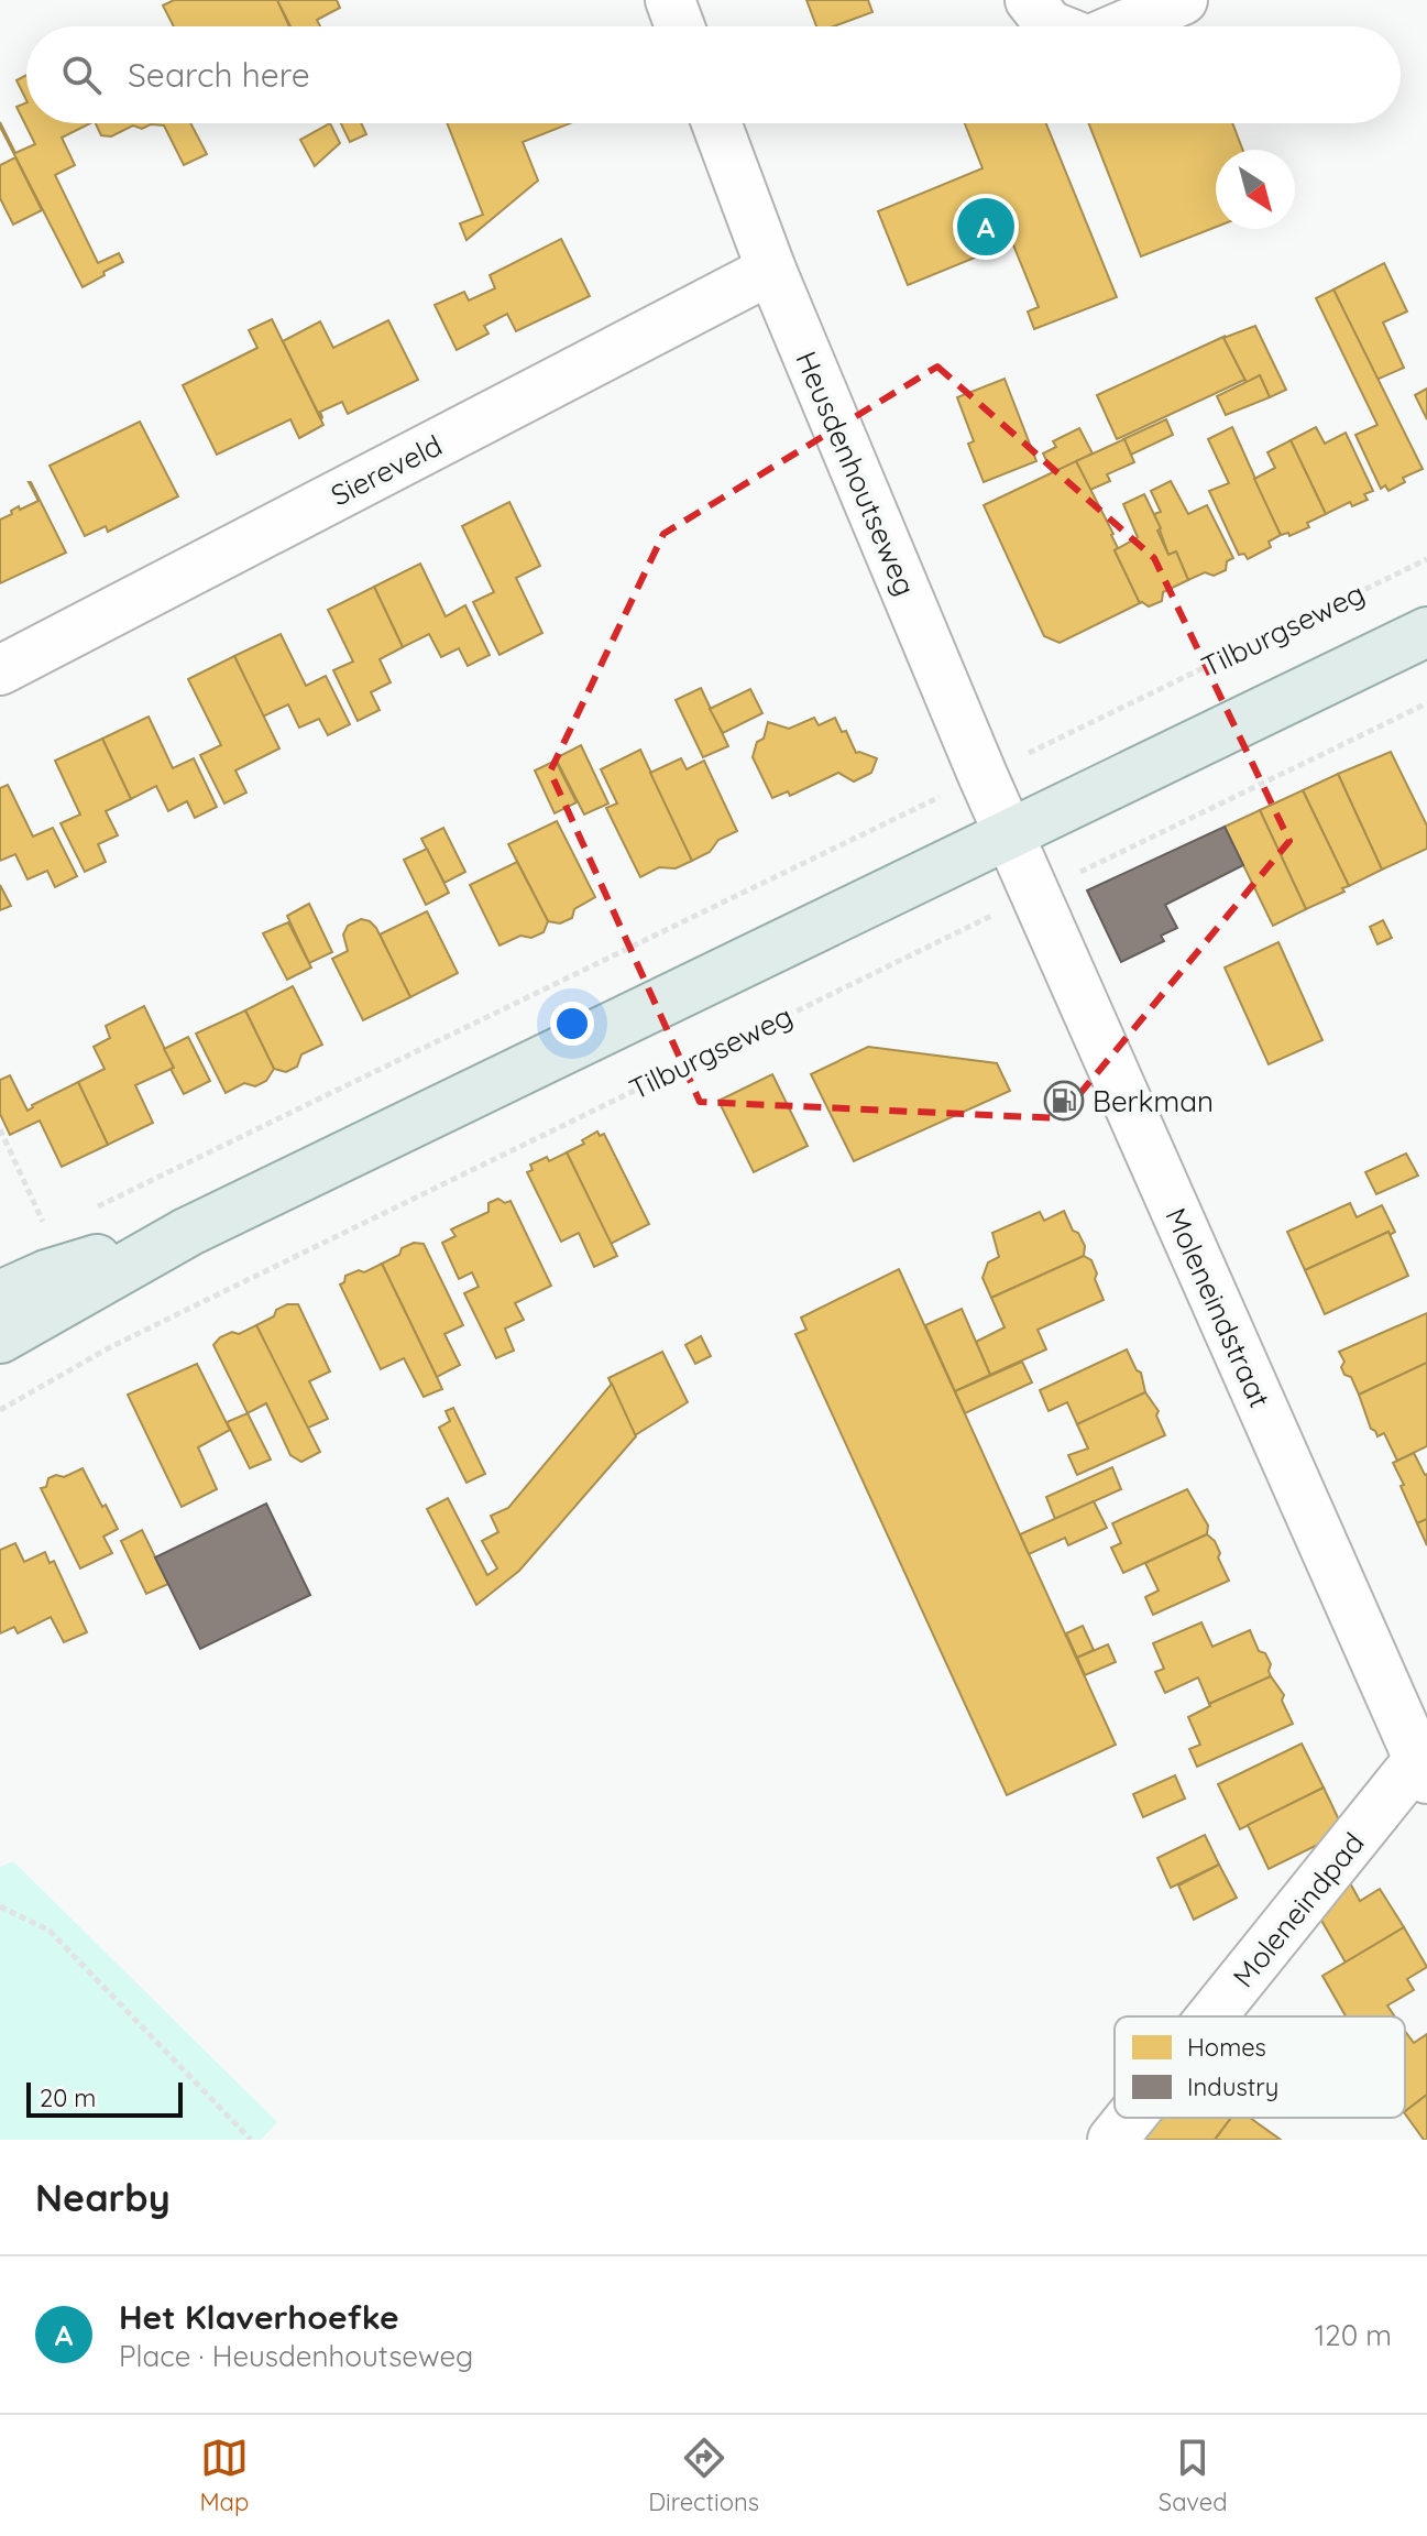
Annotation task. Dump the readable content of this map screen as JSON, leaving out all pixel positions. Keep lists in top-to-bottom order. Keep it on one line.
{"streets":{"street":["Siereveld","Heusdenhoutseweg","Moleneindstraat","Moleneindpad"],"path":["Tilburgseweg"]},"crossings":[["Siereveld","Heusdenhoutseweg"],["Heusdenhoutseweg","Tilburgseweg"],["Heusdenhoutseweg","Moleneindstraat"],["Tilburgseweg","Moleneindstraat"],["Moleneindstraat","Moleneindpad"]],"places":{"fuel station":["Berkman"]},"legend":["Homes","Industry"],"scale_bar":"20 m","north":"bottom right","page":{"search":"Search here","pins":"A","scale":"20 m","heading":"Nearby","list":[{"mark":"A","name":"Het Klaverhoefke","note":"Place · Heusdenhoutseweg","value":"120 m"}],"nav":["Map","Directions","Saved"]}}
